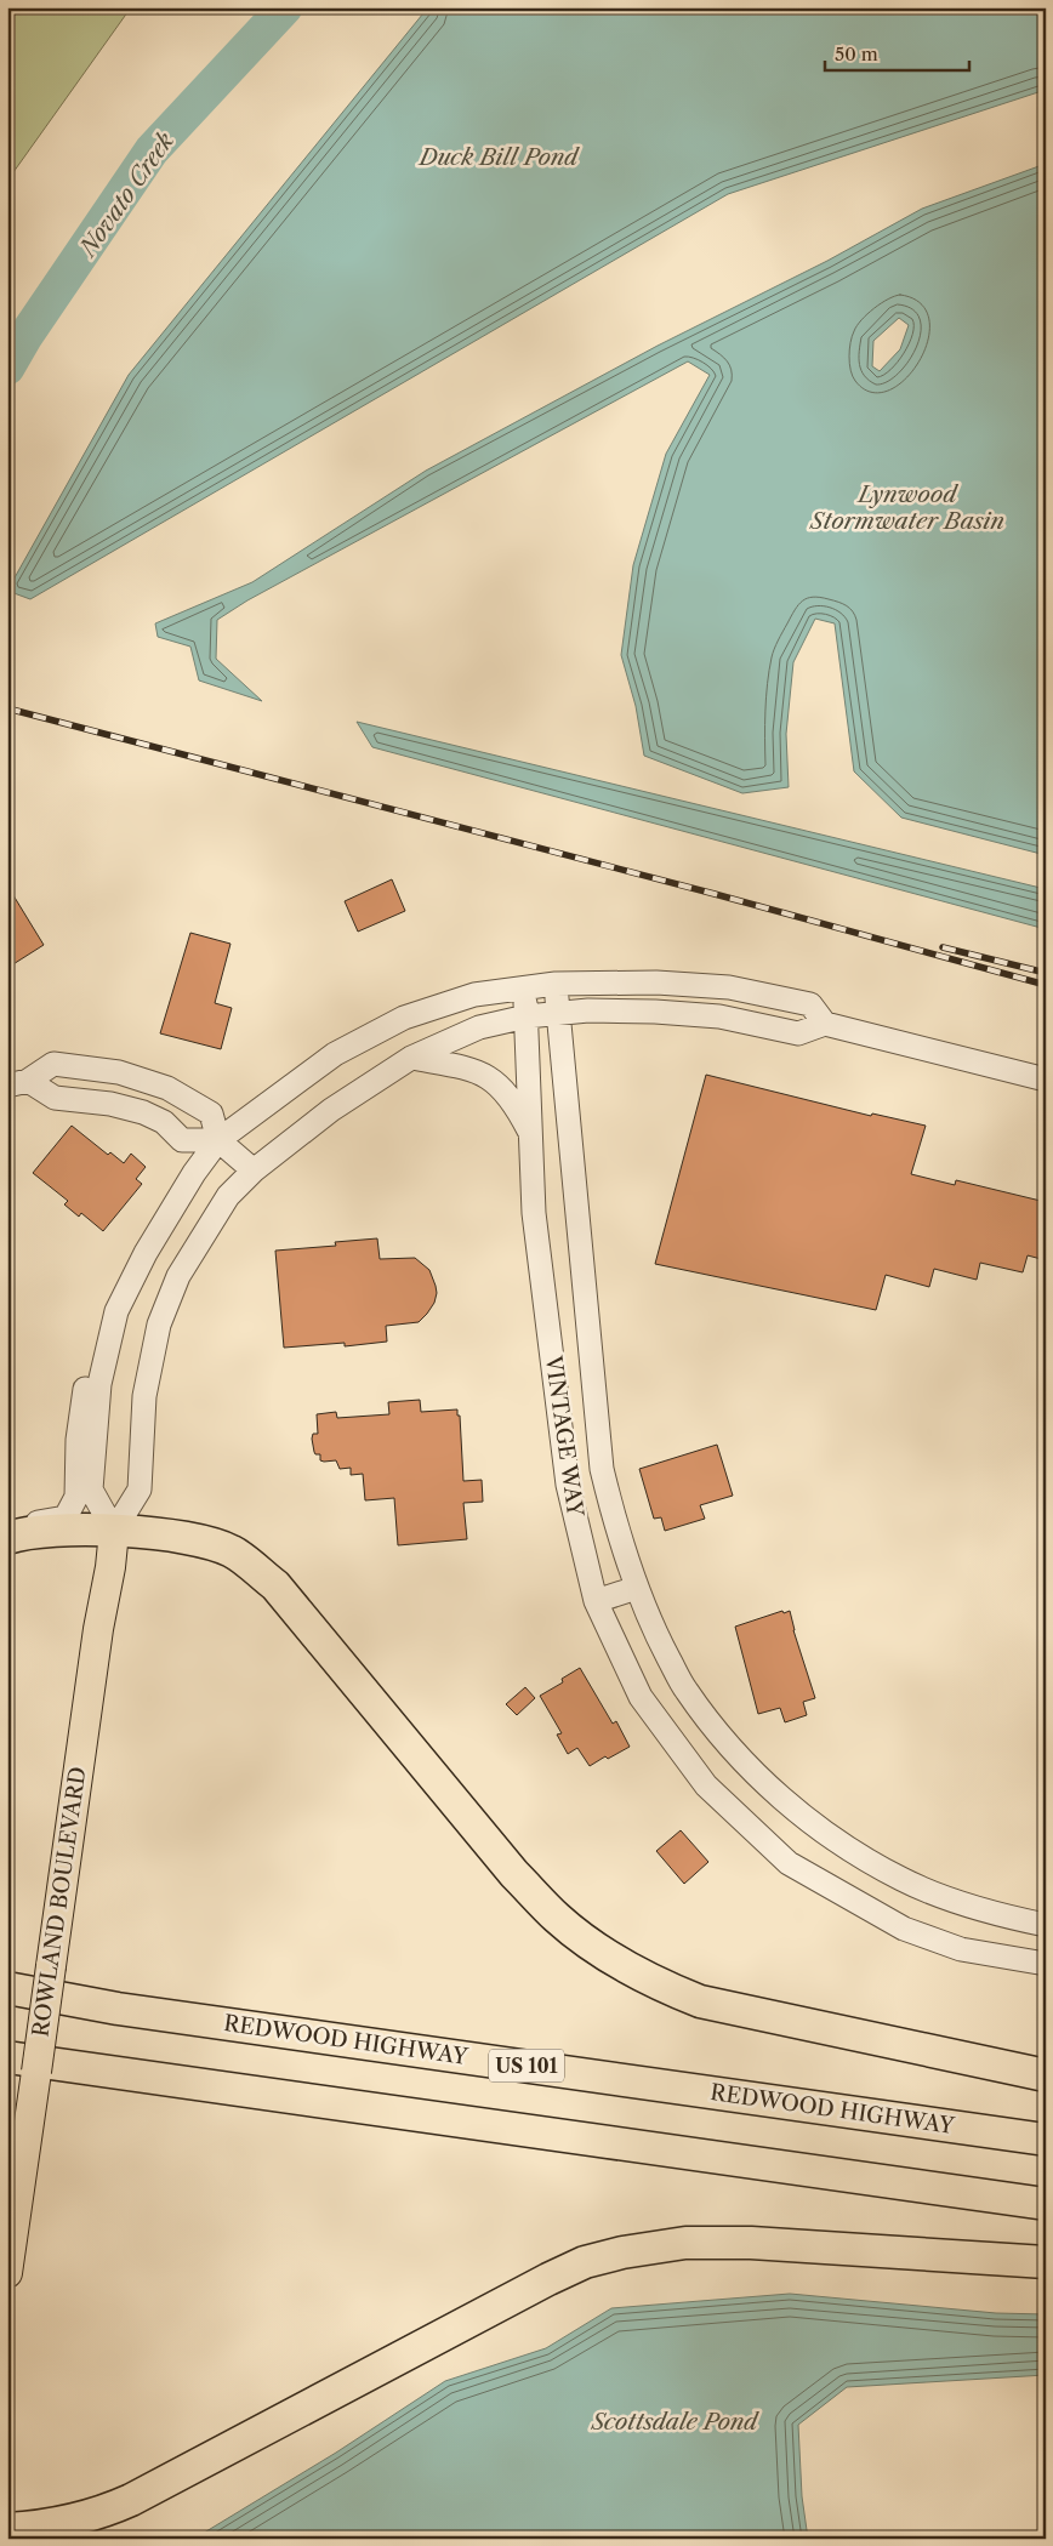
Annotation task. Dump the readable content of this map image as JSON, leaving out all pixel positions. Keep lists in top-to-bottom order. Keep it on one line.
{"streets":{"highway":["REDWOOD HIGHWAY","US 101"],"main road":["ROWLAND BOULEVARD"],"street":["VINTAGE WAY"]},"crossings":[["VINTAGE WAY","ROWLAND BOULEVARD"]],"water":["Duck Bill Pond","Novato Creek","Lynwood Stormwater Basin","Scottsdale Pond"],"scale_bar":"50 m"}
